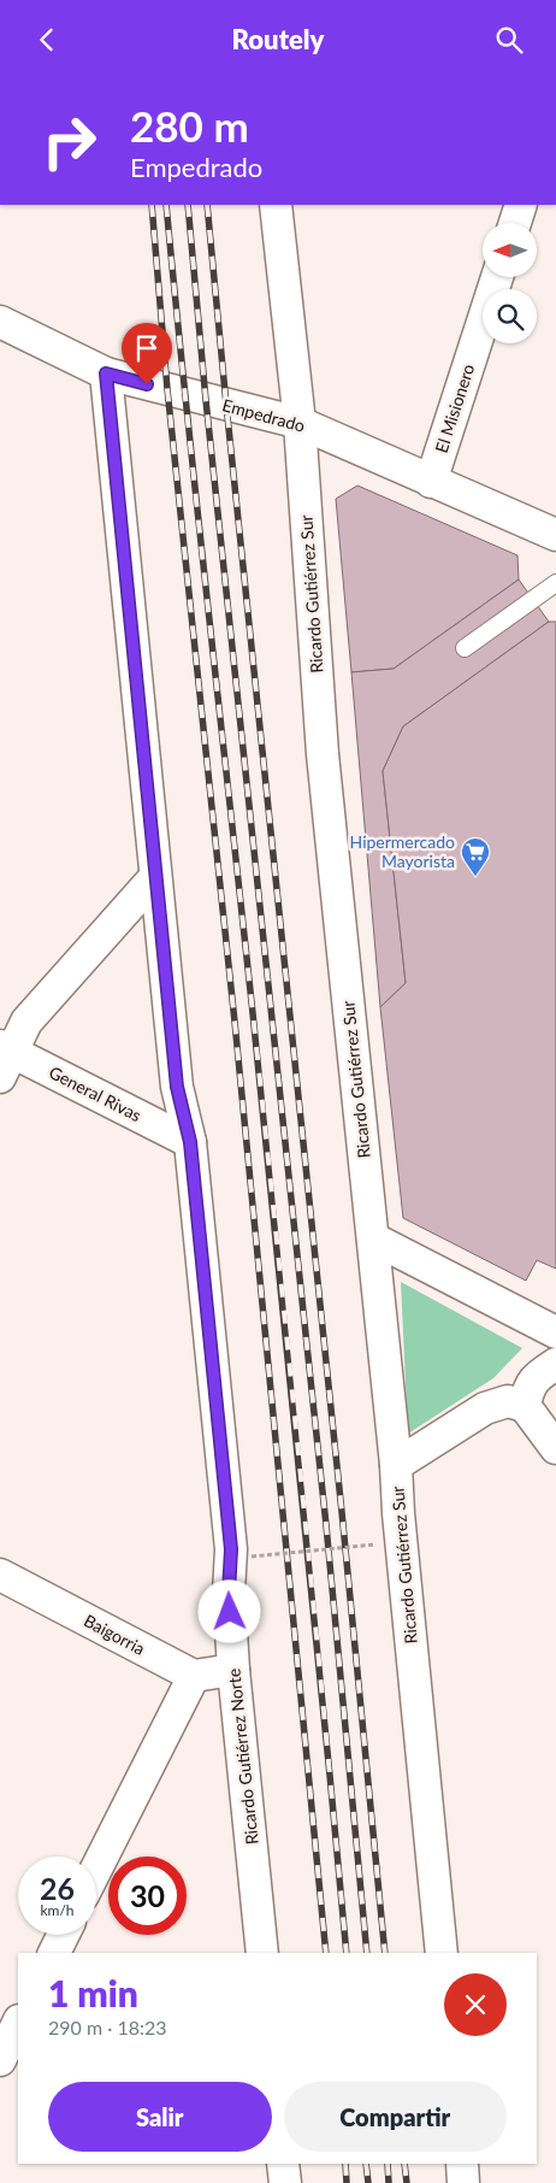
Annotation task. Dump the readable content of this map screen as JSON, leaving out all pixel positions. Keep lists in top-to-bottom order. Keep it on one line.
{"streets":{"street":["El Misionero","Empedrado","Ricardo Gutiérrez Sur","General Rivas","Baigorria","Ricardo Gutiérrez Norte"]},"crossings":[["El Misionero","Empedrado"],["Empedrado","Ricardo Gutiérrez Sur"],["Empedrado","Ricardo Gutiérrez Norte"],["General Rivas","Ricardo Gutiérrez Norte"]],"places":{"supermarket":["Hipermercado Mayorista"]},"north":"left","page":{"header":"Routely","turn":["280 m","Empedrado"],"speed":"26 km/h","limit":"30","heading":["1 min","290 m · 18:23"],"buttons":["Salir","Compartir"]}}
